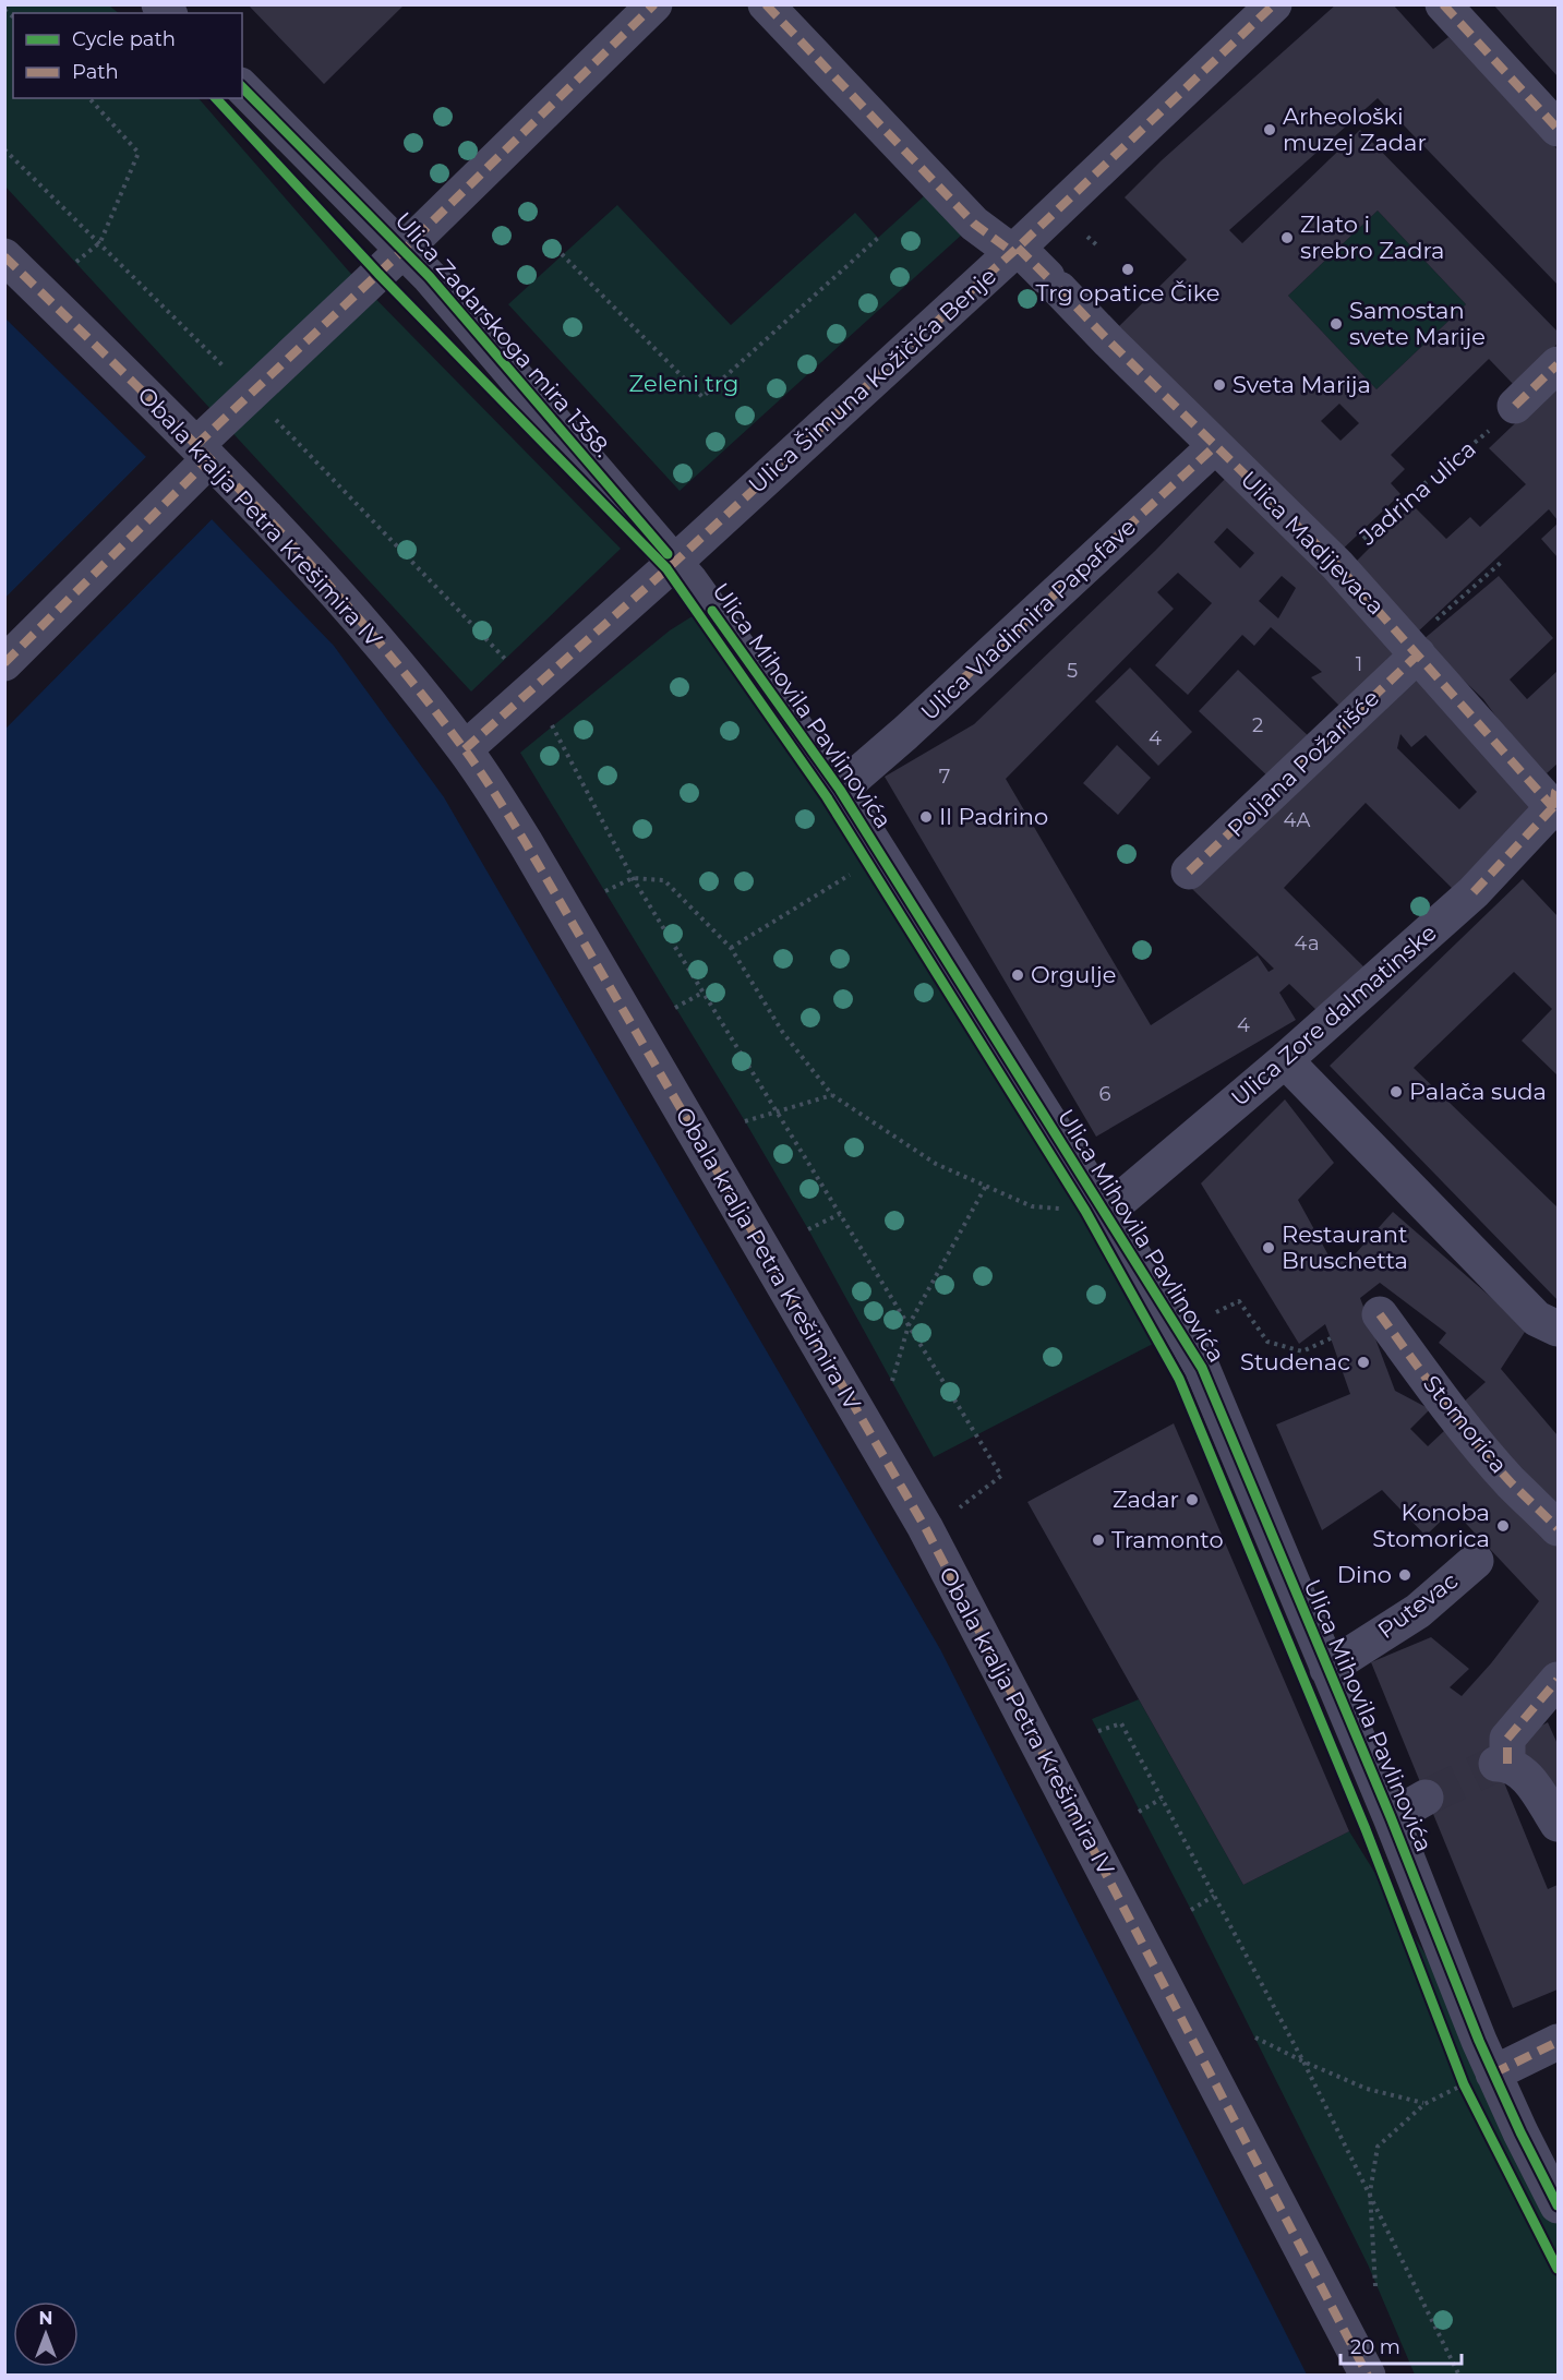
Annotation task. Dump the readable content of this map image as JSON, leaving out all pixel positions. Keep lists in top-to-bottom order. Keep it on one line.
{"streets":{"street":["Ulica Zadarskoga mira 1358.","Ulica Šimuna Kožičića Benje","Obala kralja Petra Krešimira IV","Ulica Madijevaca","Ulica Vladimira Papafave","Ulica Mihovila Pavlinovića","Poljana Požarišće","Ulica Zore dalmatinske","Stomorica","Putevac"],"path":["Jadrina ulica"]},"crossings":[["Ulica Zadarskoga mira 1358.","Ulica Šimuna Kožičića Benje"],["Ulica Zadarskoga mira 1358.","Ulica Mihovila Pavlinovića"],["Ulica Šimuna Kožičića Benje","Obala kralja Petra Krešimira IV"],["Ulica Šimuna Kožičića Benje","Ulica Madijevaca"],["Ulica Šimuna Kožičića Benje","Ulica Mihovila Pavlinovića"],["Jadrina ulica","Ulica Madijevaca"],["Ulica Madijevaca","Ulica Vladimira Papafave"],["Ulica Madijevaca","Poljana Požarišće"],["Ulica Madijevaca","Ulica Zore dalmatinske"],["Ulica Vladimira Papafave","Ulica Mihovila Pavlinovića"],["Ulica Mihovila Pavlinovića","Ulica Zore dalmatinske"],["Ulica Mihovila Pavlinovića","Putevac"]],"parks":["Zeleni trg"],"places":["Arheološki muzej Zadar","Zlato i srebro Zadra","Trg opatice Čike","Samostan svete Marije","Sveta Marija","Il Padrino","Orgulje","Palača suda","Restaurant Bruschetta","Studenac","Zadar","Konoba Stomorica","Tramonto","Dino"],"house_numbers":["1","5","2","4","7","4A","4a","4","6"],"legend":["Cycle path","Path"],"scale_bar":"20 m","north":"top"}
